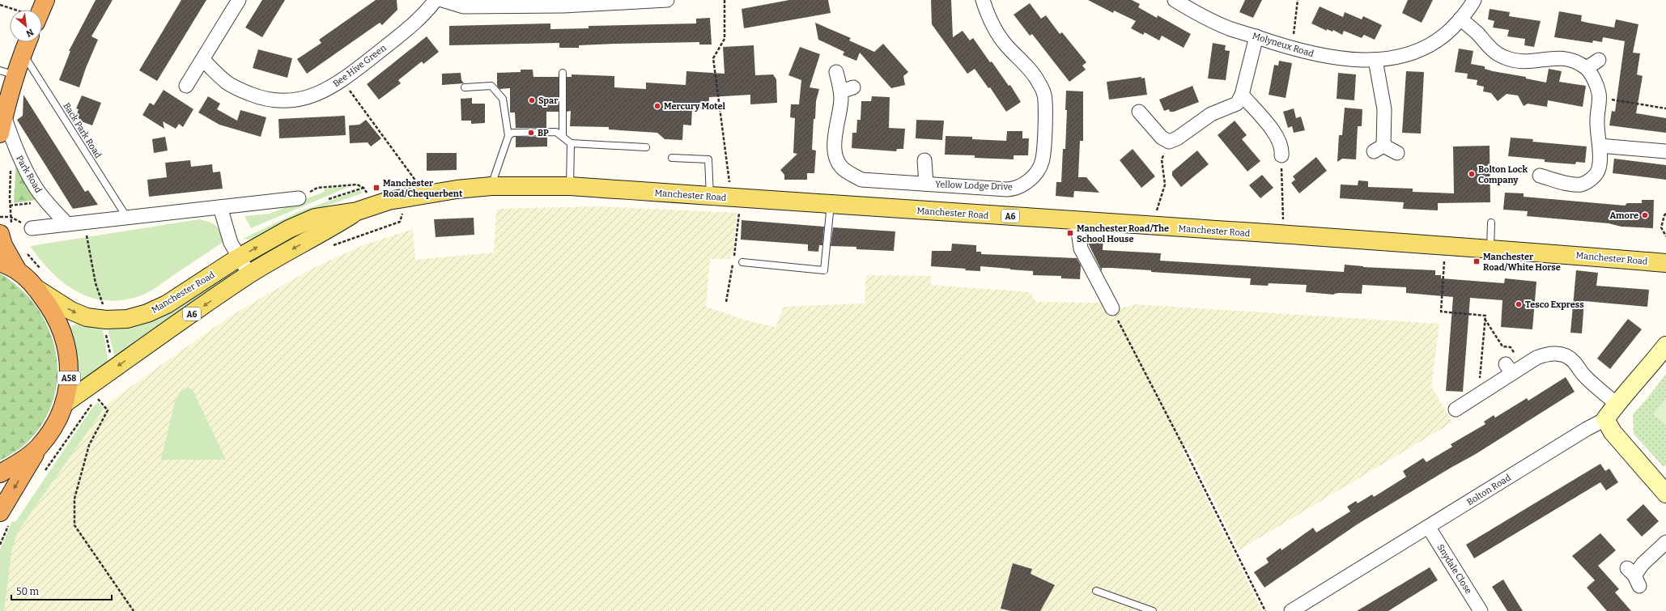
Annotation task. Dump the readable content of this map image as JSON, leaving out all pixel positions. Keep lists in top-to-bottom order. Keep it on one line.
{"streets":{"highway":["A58"],"main road":["Manchester Road","A6"],"street":["Molyneux Road","Bee Hive Green","Park Road","Yellow Lodge Drive","Bolton Road","Snydale Close"],"lane":["Back Park Road"]},"crossings":[["Manchester Road","A58"],["Bolton Road","Snydale Close"]],"places":{"other":["Spar","Mercury Motel","BP","Bolton Lock Company","Amore","Tesco Express"],"transit":["Manchester Road/Chequerbent","Manchester Road/The School House","Manchester Road/White Horse"]},"scale_bar":"50 m","north":"bottom right"}
